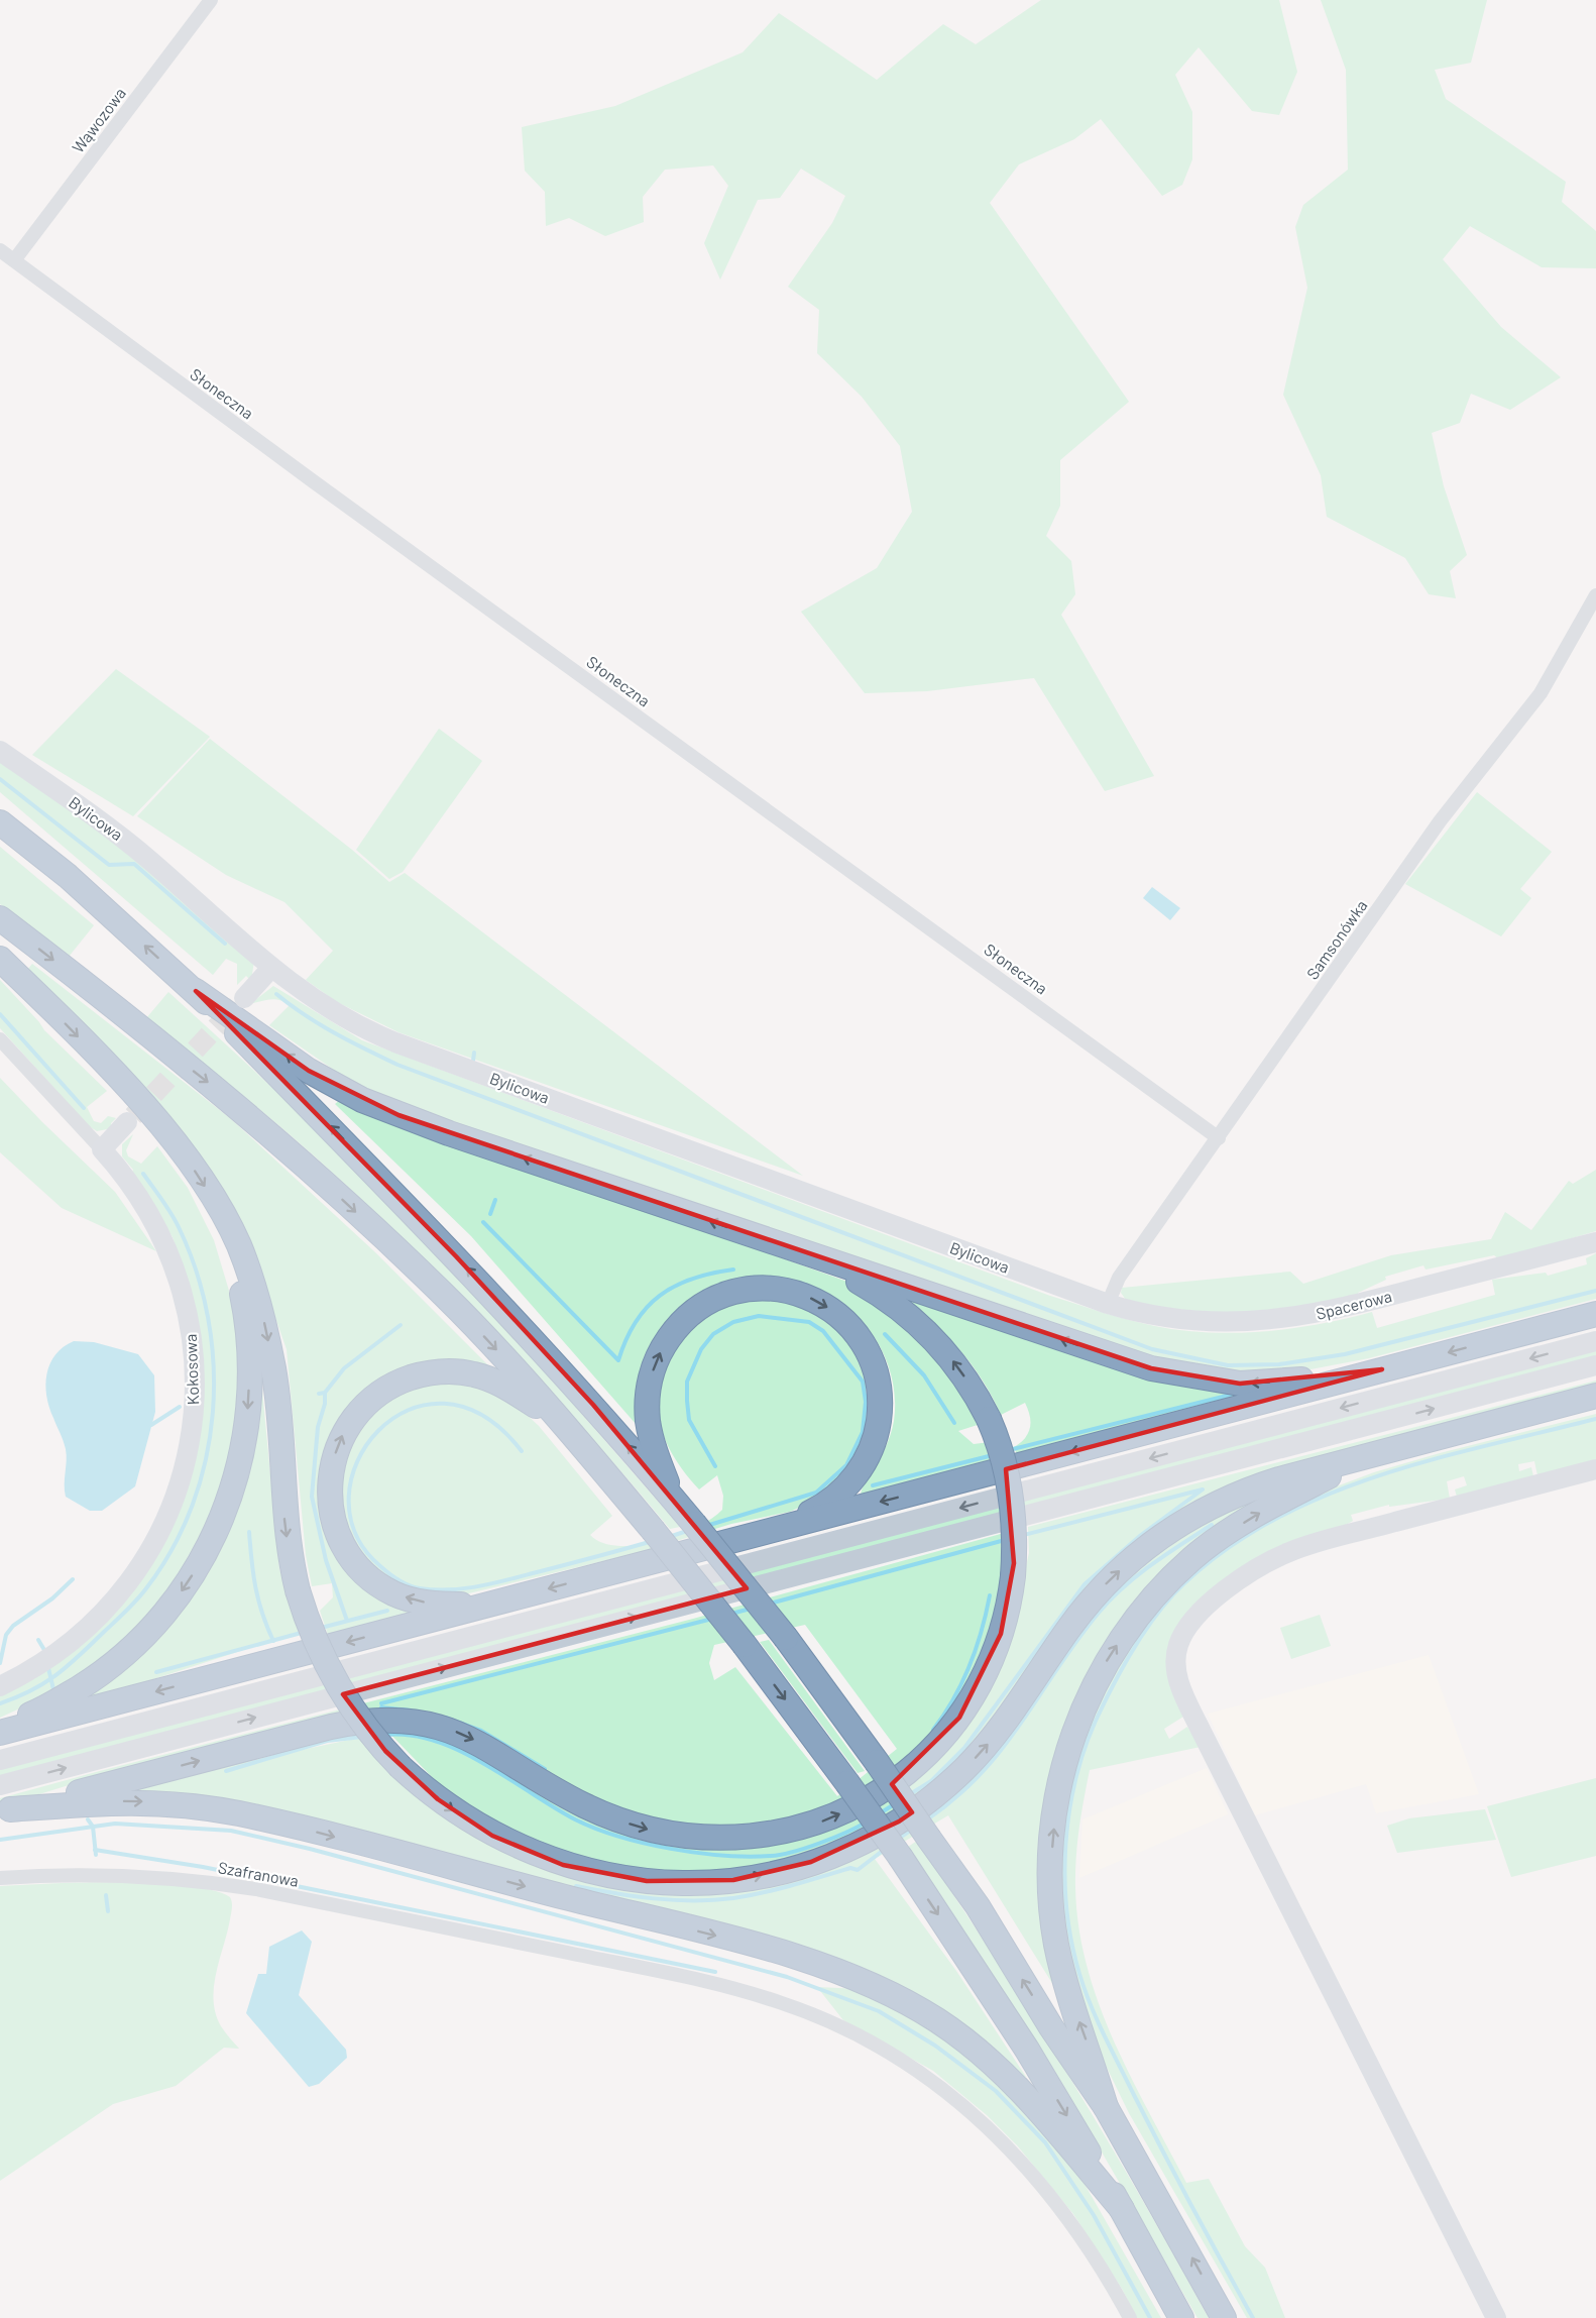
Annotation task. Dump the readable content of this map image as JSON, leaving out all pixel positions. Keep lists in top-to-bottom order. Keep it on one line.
{"streets":{"street":["Wąwozowa","Słoneczna","Bylicowa","Samsonówka","Spacerowa","Kokosowa","Szafranowa"]},"crossings":[["Wąwozowa","Słoneczna"],["Słoneczna","Samsonówka"],["Bylicowa","Samsonówka"],["Bylicowa","Spacerowa"],["Samsonówka","Spacerowa"]]}
